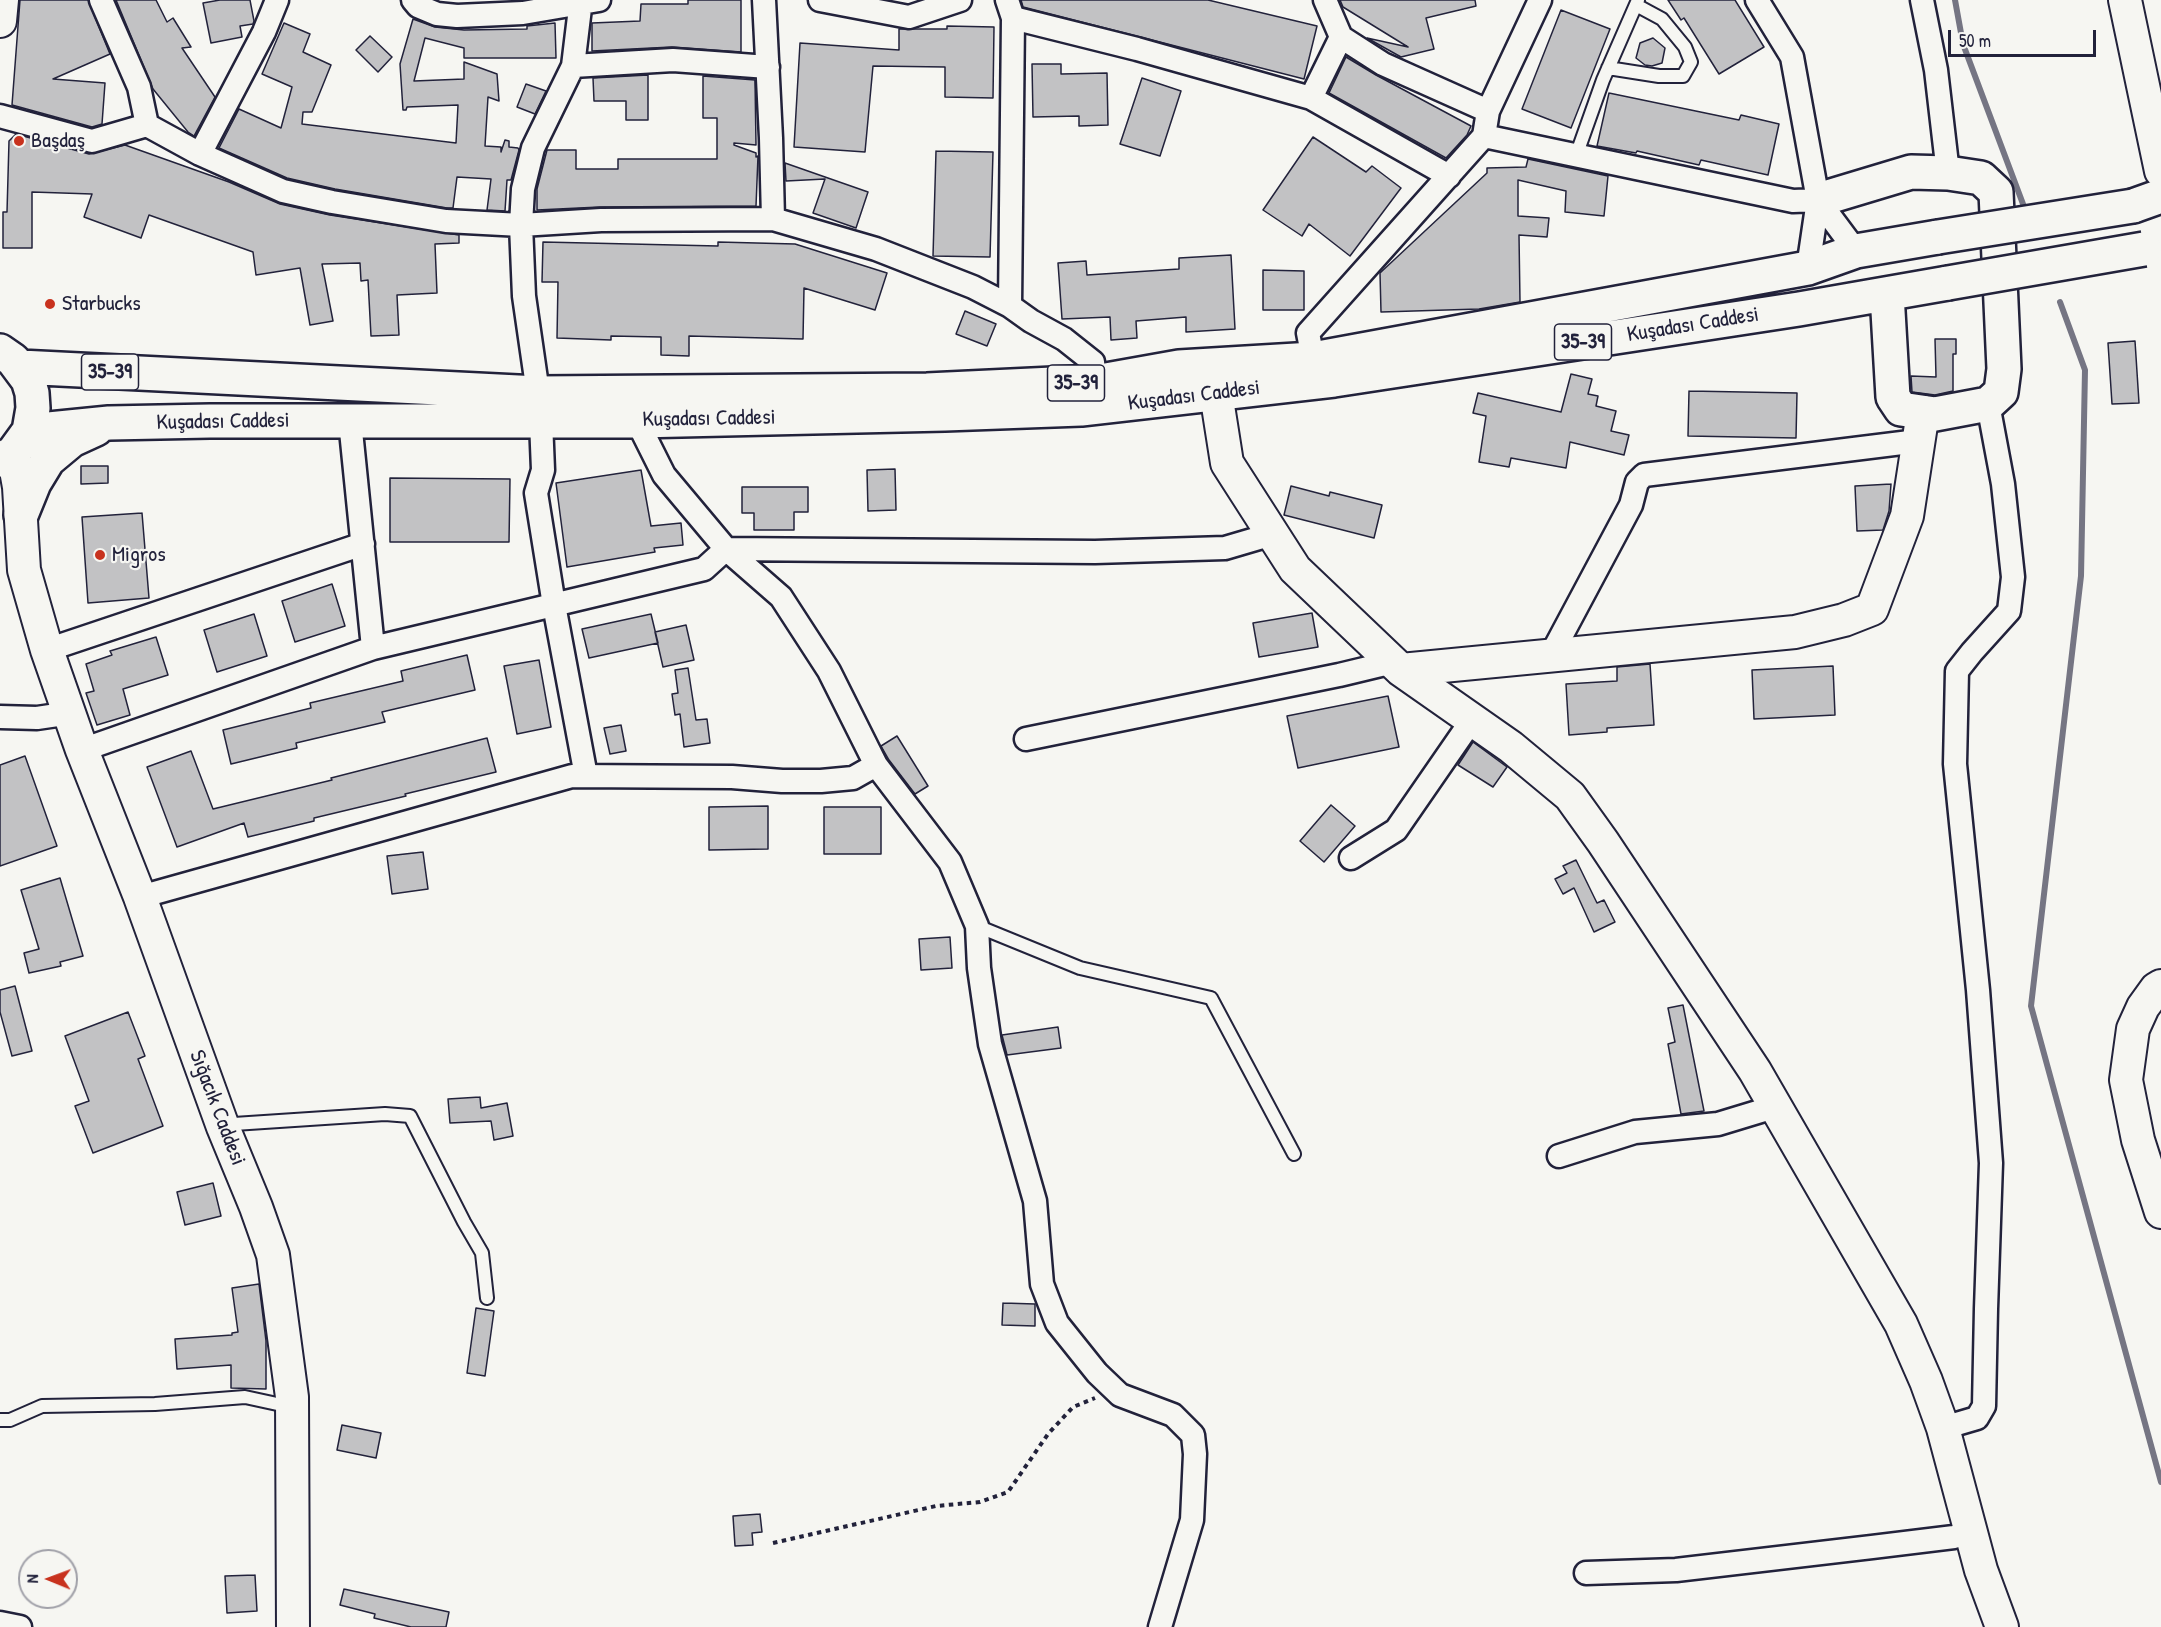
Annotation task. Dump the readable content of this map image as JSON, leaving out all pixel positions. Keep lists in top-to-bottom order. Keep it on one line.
{"streets":{"main road":["Kuşadası Caddesi","35-39"],"street":["Sığacık Caddesi"]},"crossings":[["Kuşadası Caddesi","35-39"],["35-39","Sığacık Caddesi"]],"places":["Başdaş","Starbucks","Migros"],"scale_bar":"50 m","north":"left"}
